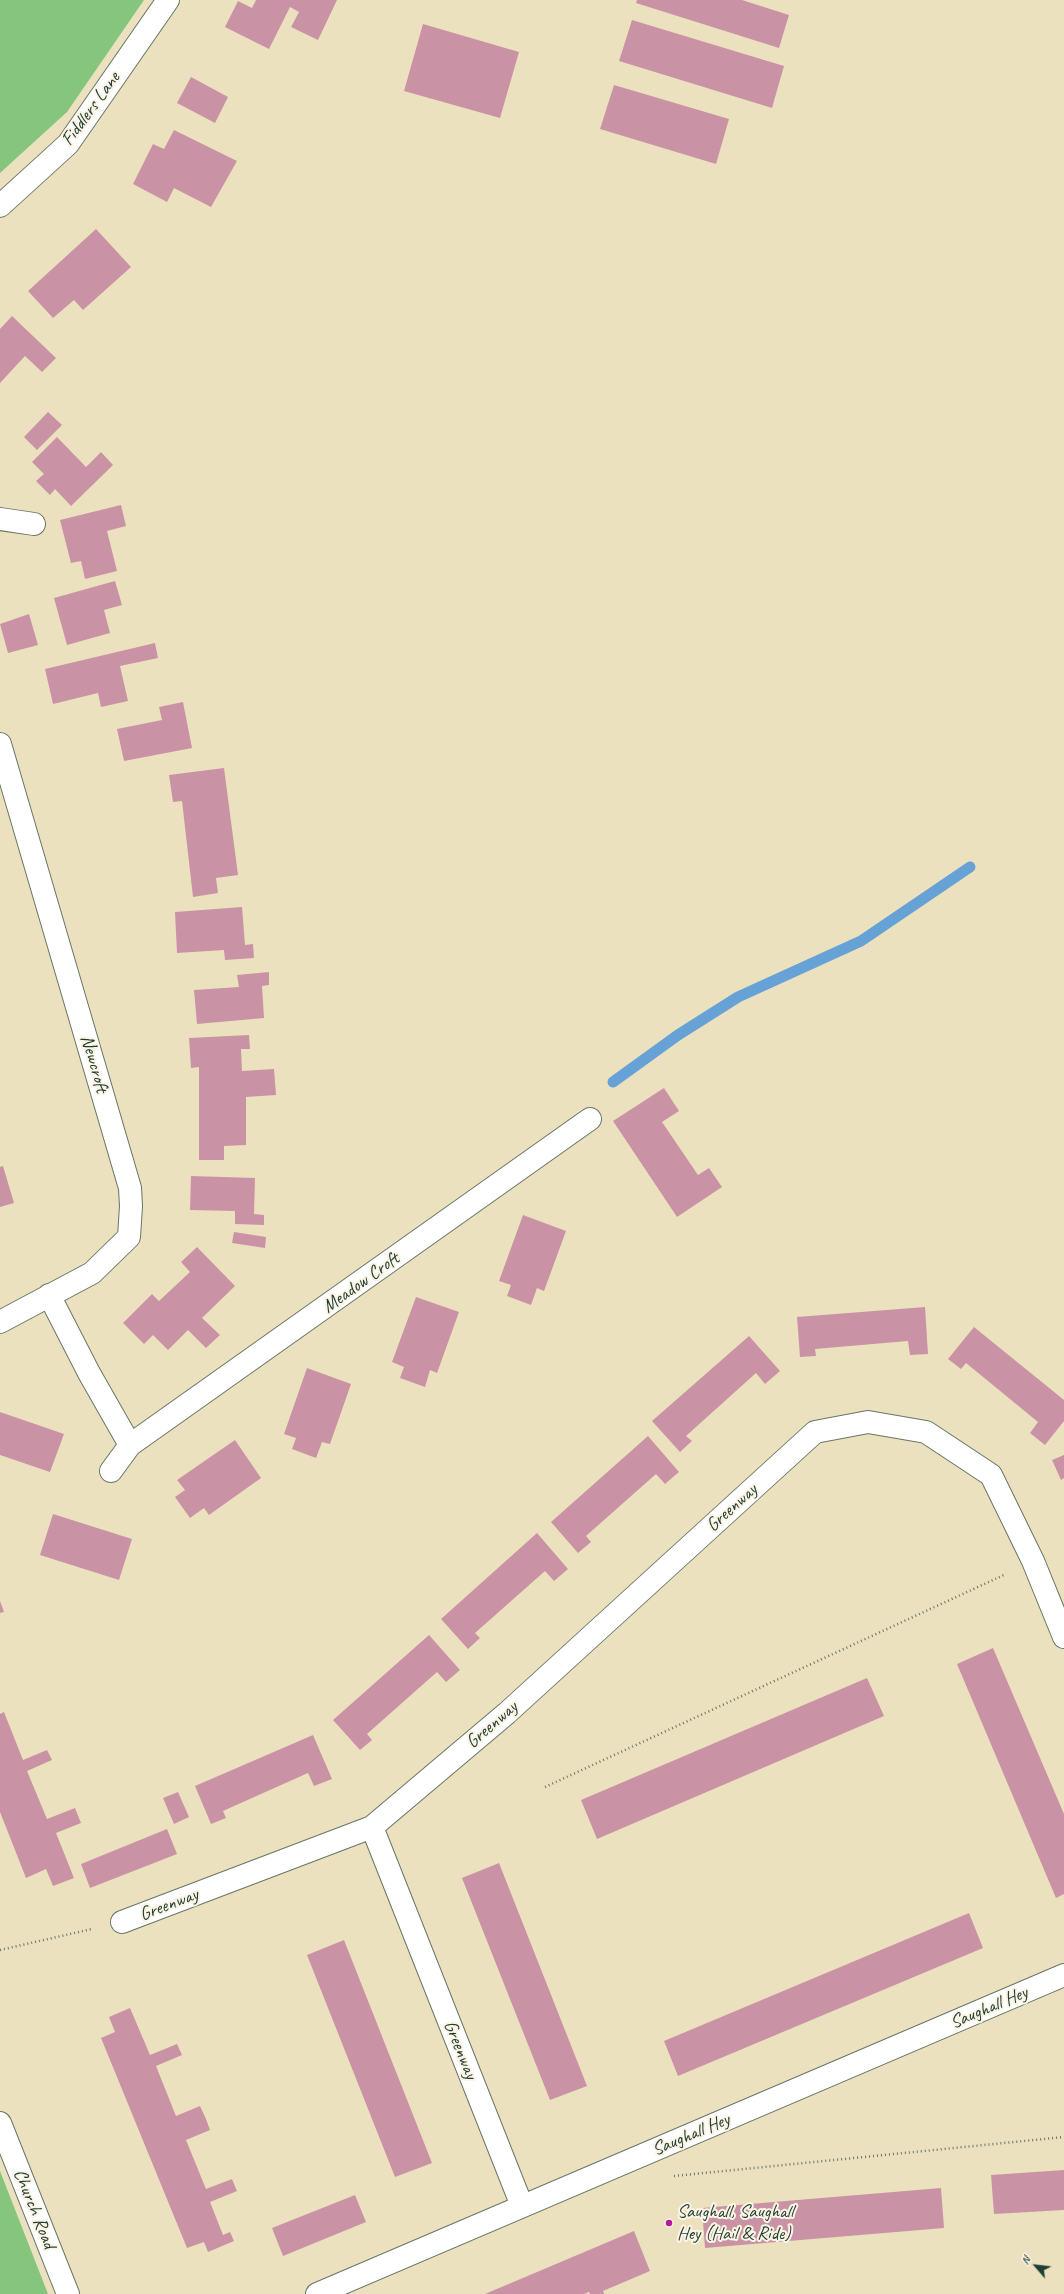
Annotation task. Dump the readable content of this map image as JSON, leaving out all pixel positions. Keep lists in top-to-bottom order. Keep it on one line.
{"streets":{"street":["Fiddlers Lane","Newcroft","Meadow Croft","Greenway","Saughall Hey","Church Road"]},"crossings":[["Greenway","Saughall Hey"]],"places":["Saughall, Saughall Hey (Hail & Ride)"],"north":"top left"}
